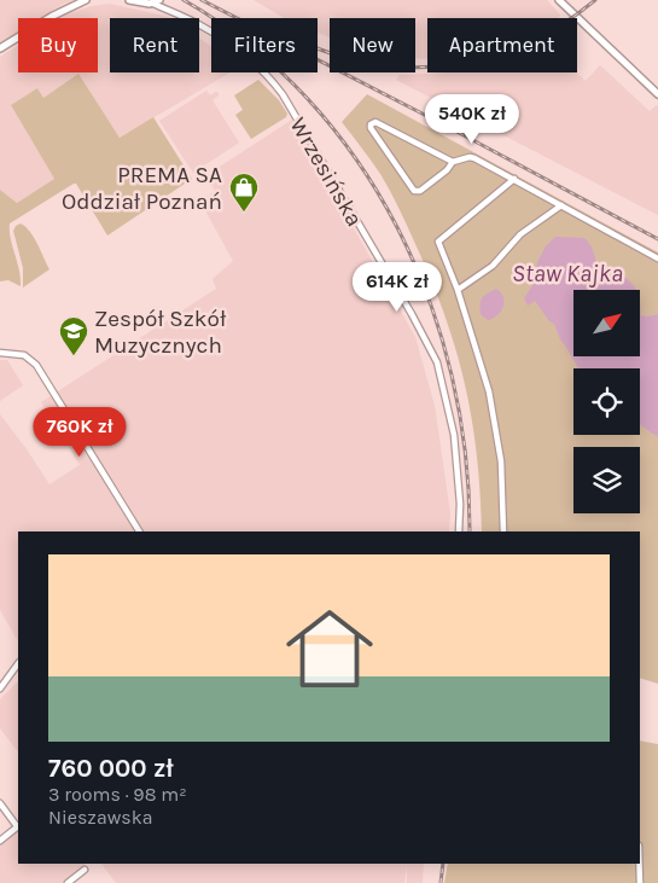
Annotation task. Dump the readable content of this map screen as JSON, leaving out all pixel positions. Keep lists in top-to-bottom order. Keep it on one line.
{"streets":{"street":["Wrzesińska"]},"water":["Staw Kajka"],"places":{"shop":["PREMA SA Oddział Poznań"],"school or university":["Zespół Szkół Muzycznych"]},"north":"top right","page":{"chip":["Buy","Rent","Filters","New","Apartment"],"price":["540K zł","614K zł","760K zł"],"list":[{"name":"760 000 zł","note":"3 rooms · 98 m² · Nieszawska"}]}}
